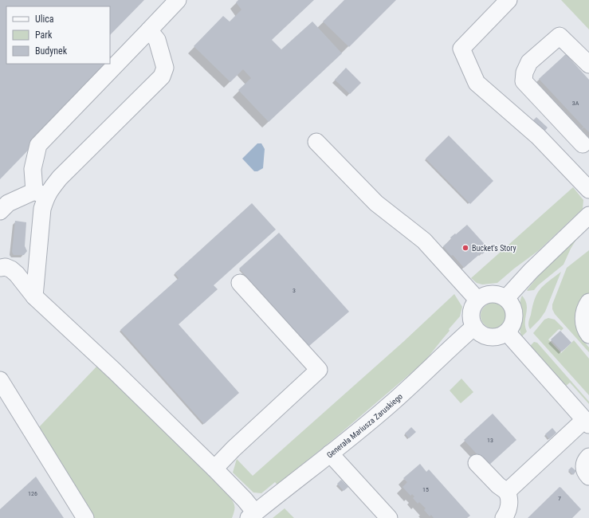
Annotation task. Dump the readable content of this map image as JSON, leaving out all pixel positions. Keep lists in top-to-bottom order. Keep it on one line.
{"streets":{"street":["Generała Mariusza Zaruskiego"]},"places":["Bucket's Story"],"house_numbers":["3A","3","13","15","126","7"],"legend":["Ulica","Park","Budynek"]}
